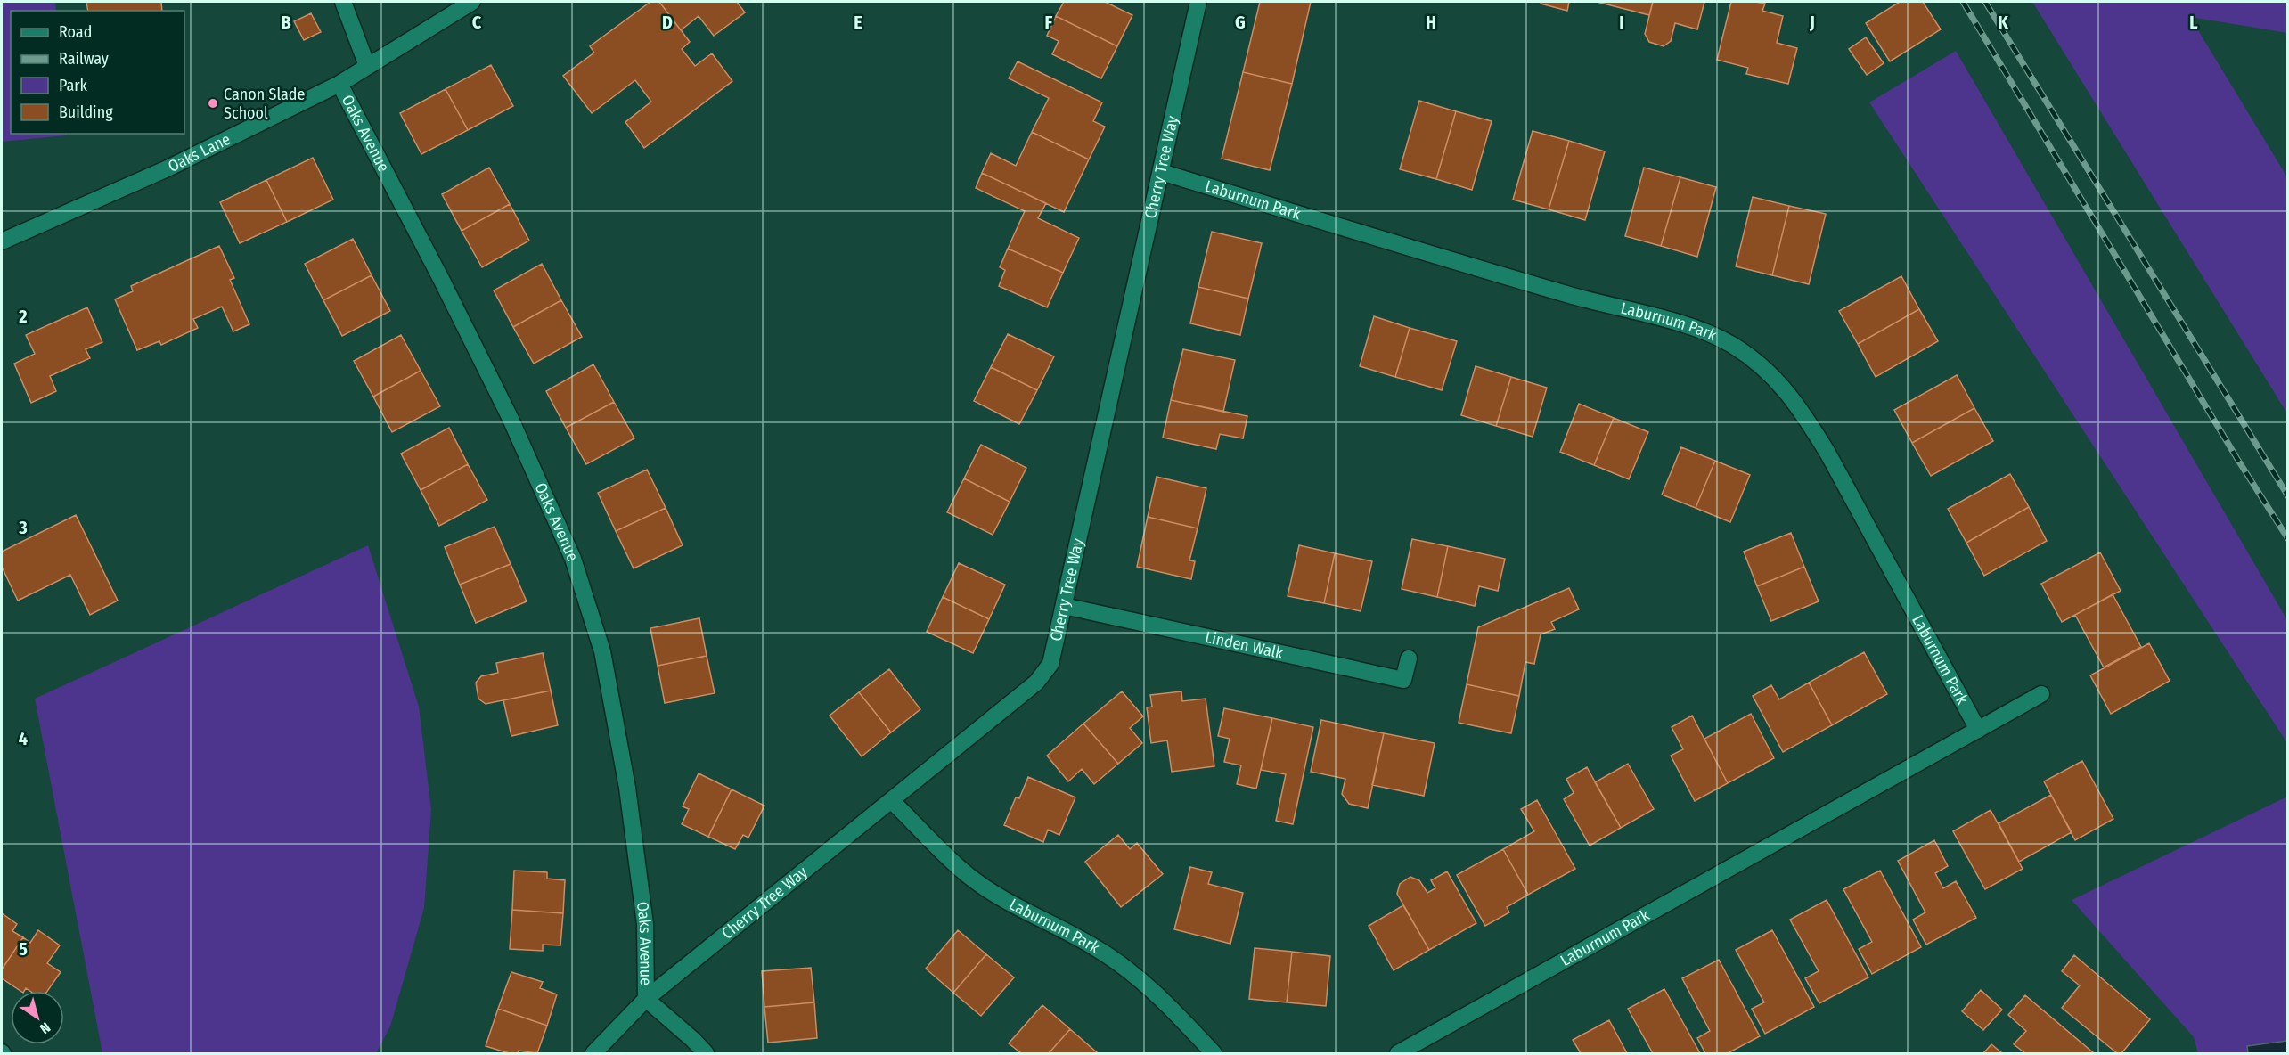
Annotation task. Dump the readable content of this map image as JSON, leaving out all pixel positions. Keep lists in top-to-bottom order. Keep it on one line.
{"streets":{"street":["Oaks Avenue","Oaks Lane","Cherry Tree Way","Laburnum Park","Linden Walk"]},"crossings":[["Oaks Avenue","Oaks Lane"],["Oaks Avenue","Cherry Tree Way"],["Cherry Tree Way","Laburnum Park"],["Cherry Tree Way","Linden Walk"]],"places":["Canon Slade School"],"legend":["Road","Railway","Park","Building"],"north":"bottom right","grid":{"columns":["B","C","D","E","F","G","H","I","J","K","L"],"rows":["2","3","4","5"]}}
